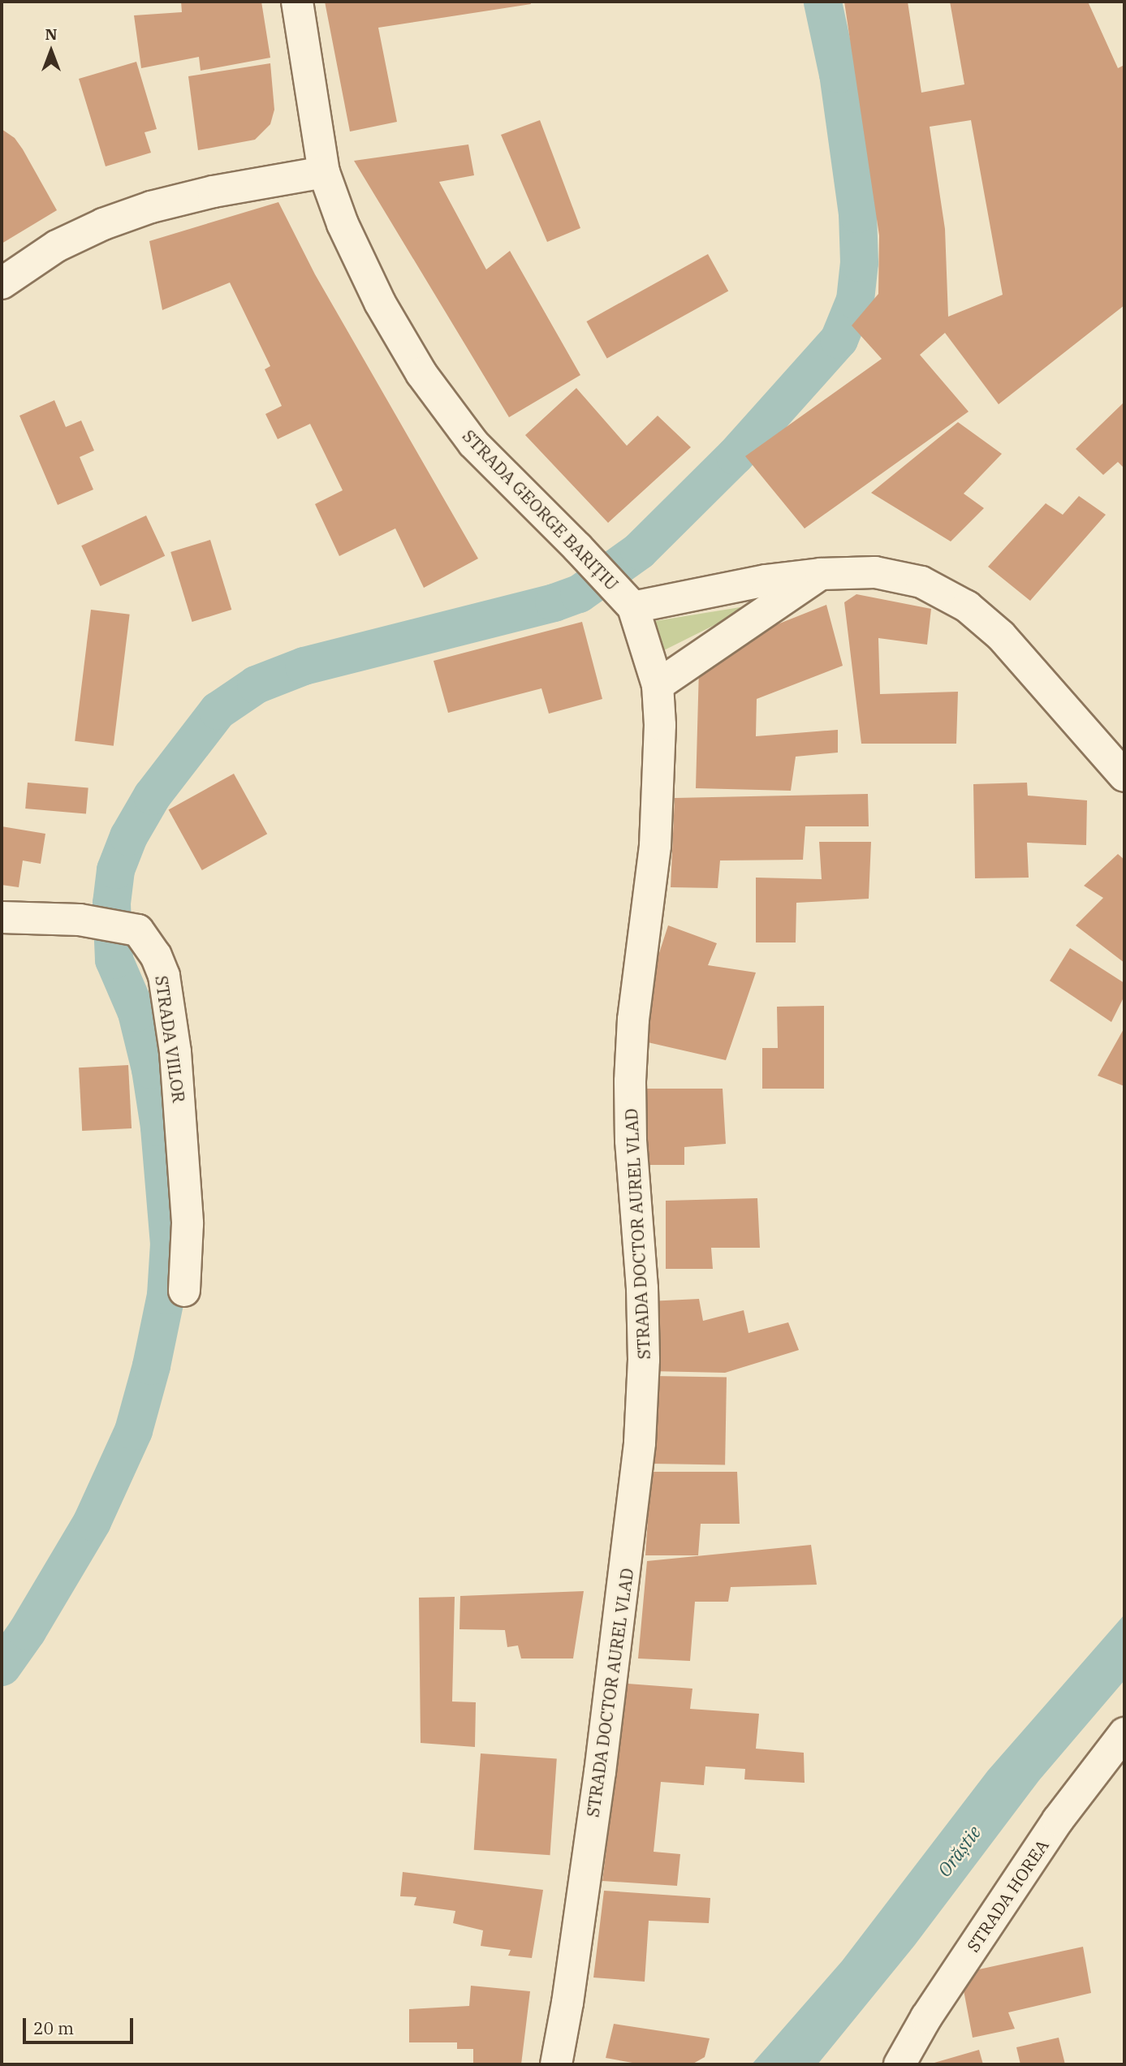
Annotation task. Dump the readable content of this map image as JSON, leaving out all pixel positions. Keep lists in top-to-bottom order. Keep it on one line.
{"streets":{"street":["STRADA GEORGE BARIȚIU","STRADA VIILOR","STRADA DOCTOR AUREL VLAD","STRADA HOREA"]},"crossings":[["STRADA GEORGE BARIȚIU","STRADA DOCTOR AUREL VLAD"]],"water":["Orăștie"],"scale_bar":"20 m","north":"top"}
